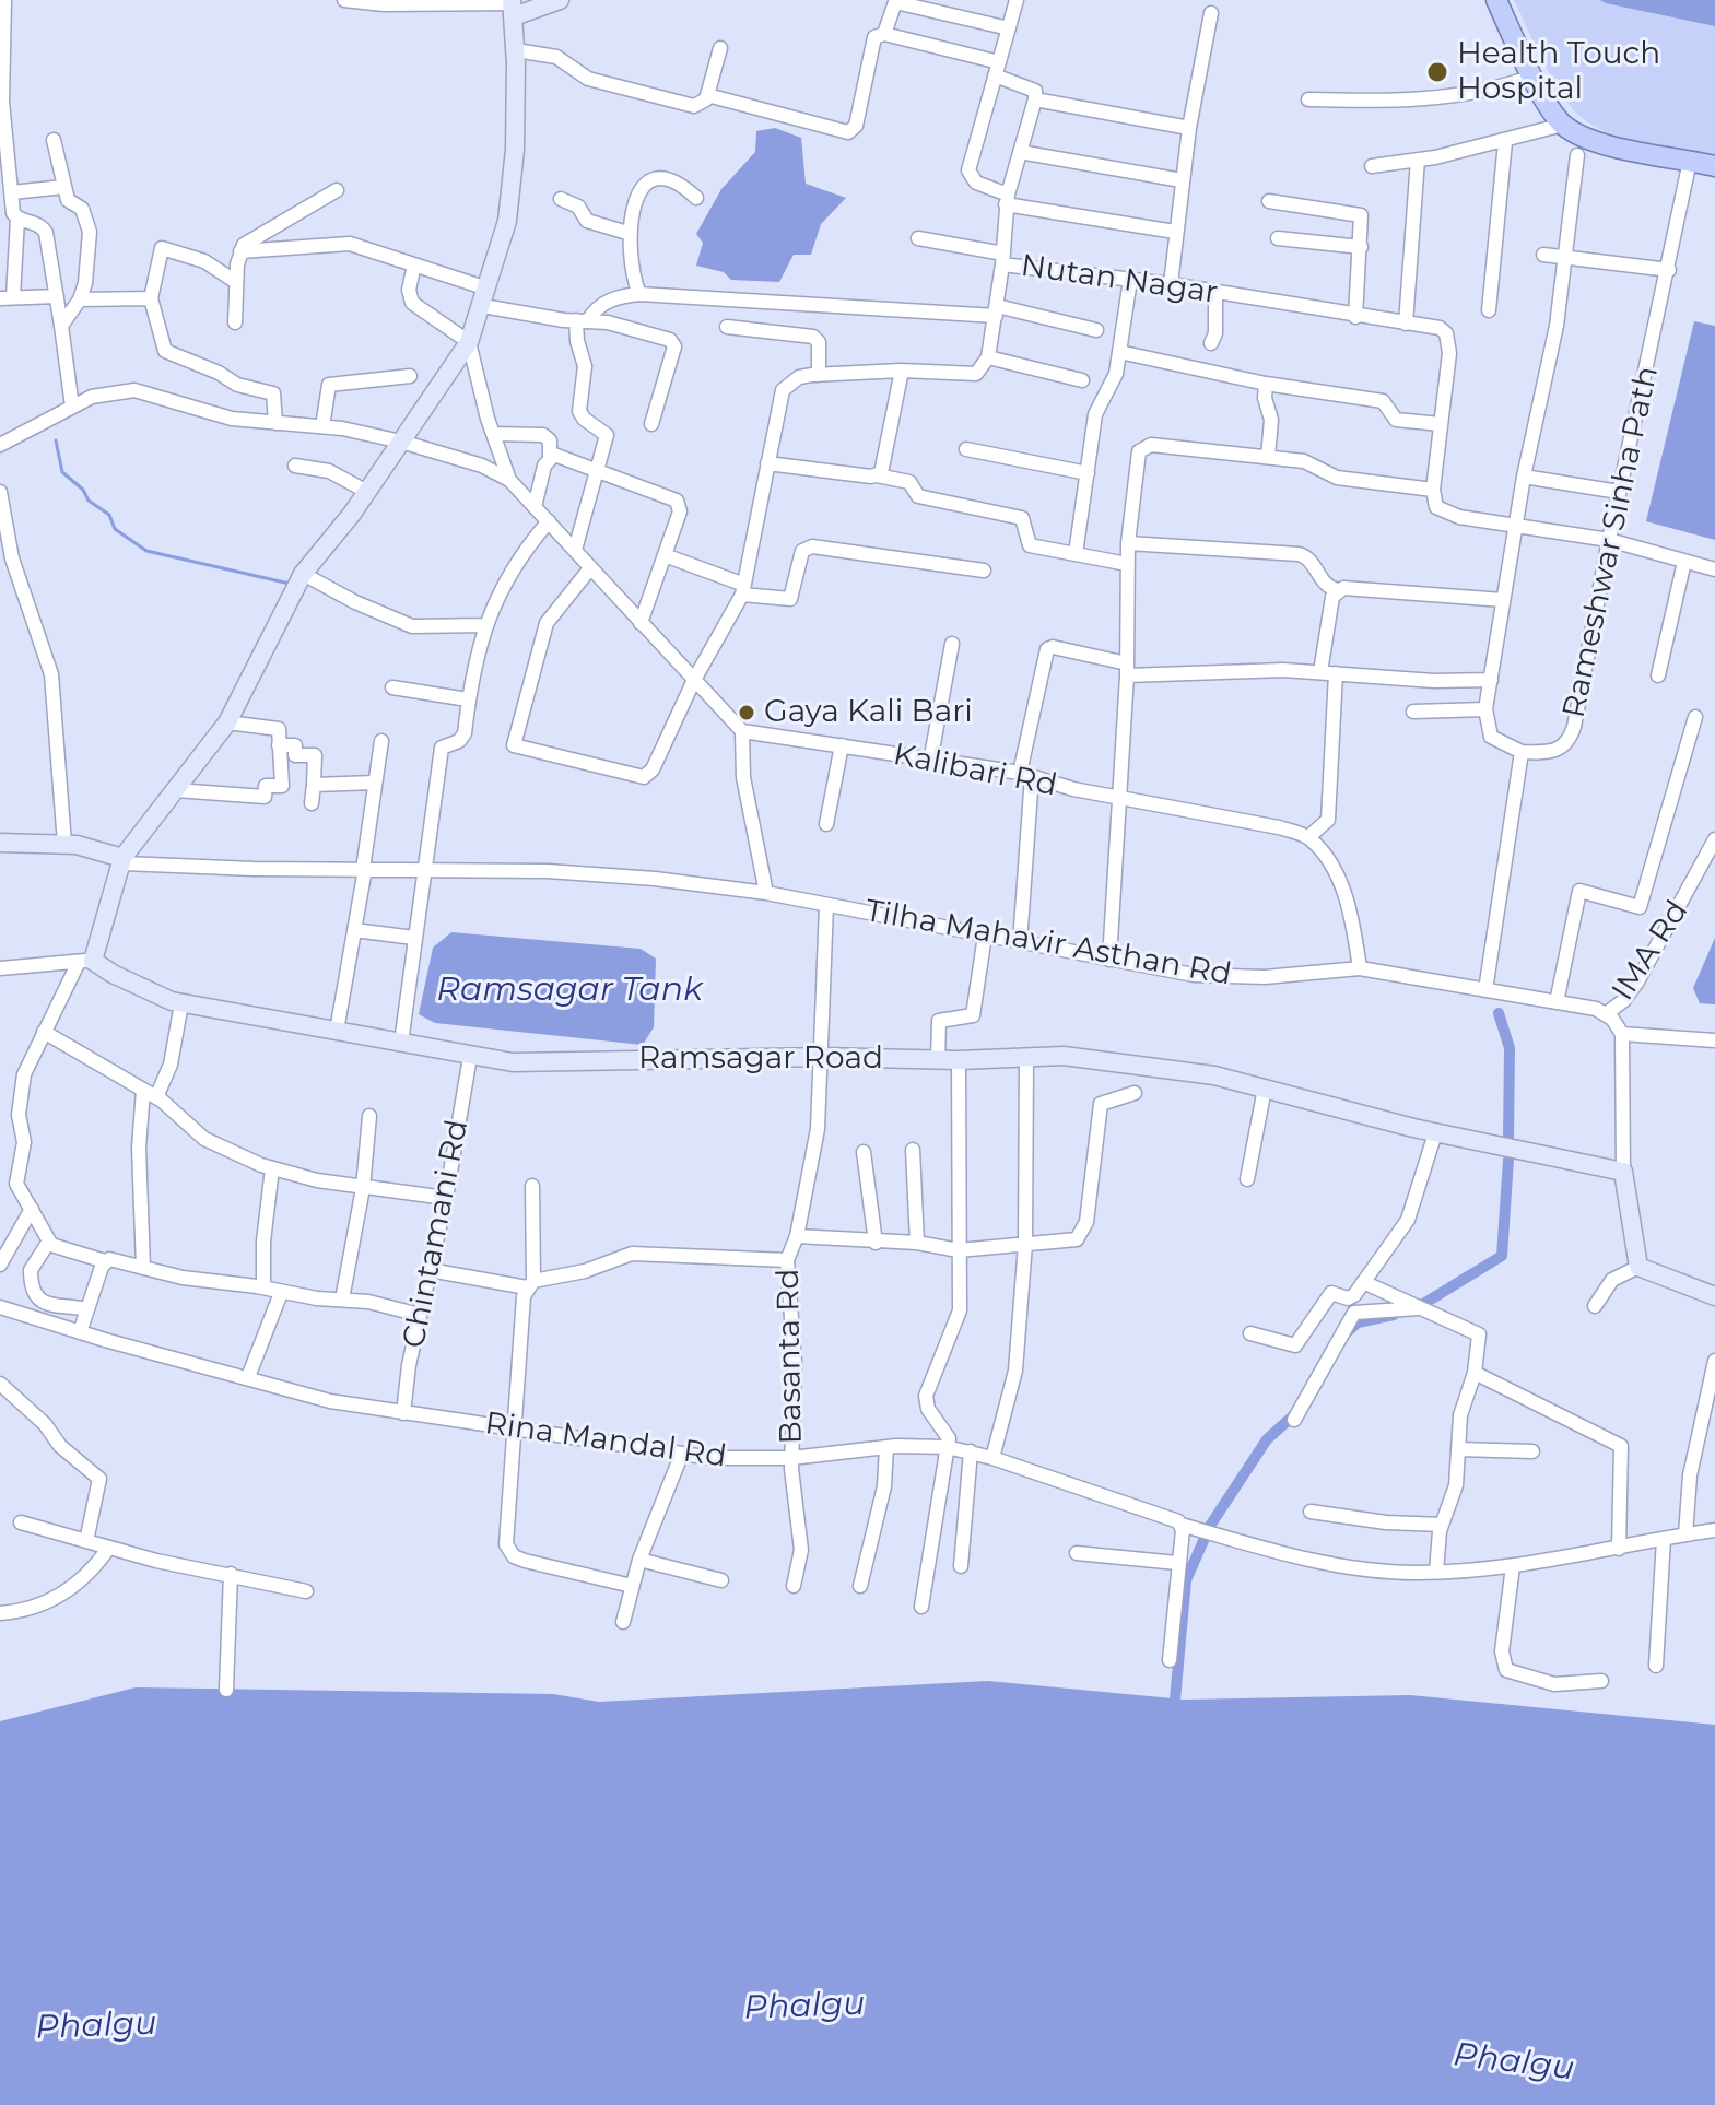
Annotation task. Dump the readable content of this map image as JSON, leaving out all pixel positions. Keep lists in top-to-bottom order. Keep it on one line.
{"streets":{"street":["Nutan Nagar","Rameshwar Sinha Path","Kalibari Rd","Tilha Mahavir Asthan Rd","IMA Rd","Ramsagar Road","Chintamani Rd","Basanta Rd","Rina Mandal Rd"]},"crossings":[["Tilha Mahavir Asthan Rd","IMA Rd"],["Tilha Mahavir Asthan Rd","Basanta Rd"],["Ramsagar Road","Chintamani Rd"],["Ramsagar Road","Basanta Rd"],["Chintamani Rd","Rina Mandal Rd"],["Basanta Rd","Rina Mandal Rd"]],"water":["Ramsagar Tank","Phalgu"],"places":["Health Touch Hospital","Gaya Kali Bari"]}
